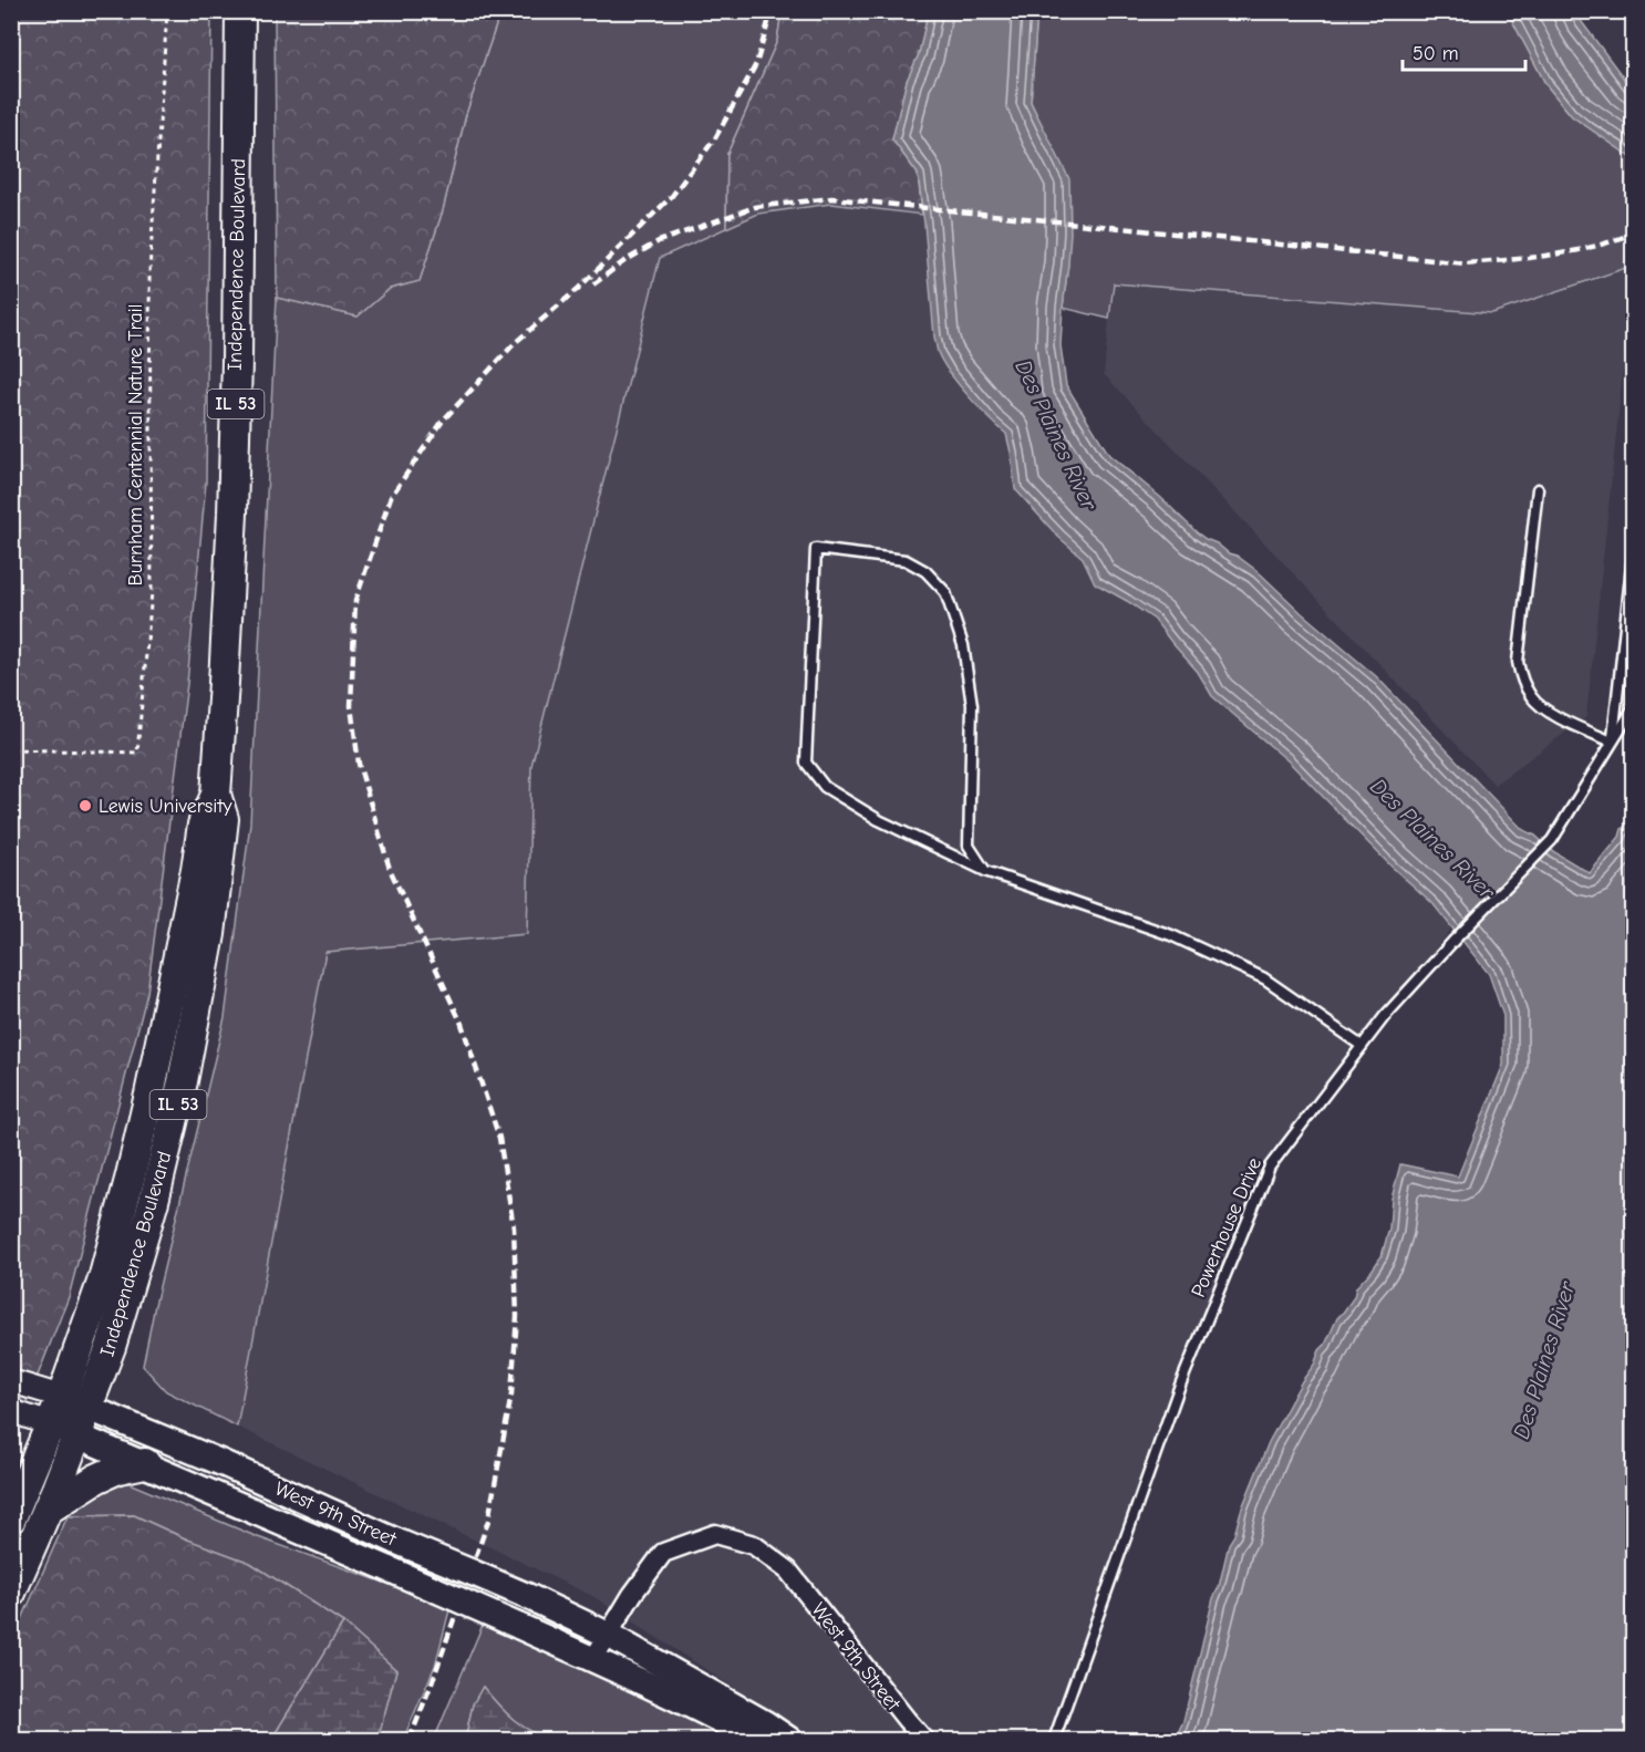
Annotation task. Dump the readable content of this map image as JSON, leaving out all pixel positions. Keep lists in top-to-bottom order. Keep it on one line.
{"streets":{"main road":["Independence Boulevard","IL 53","West 9th Street"],"lane":["Powerhouse Drive"],"path":["Burnham Centennial Nature Trail"]},"crossings":[["Independence Boulevard","West 9th Street"]],"water":["Des Plaines River"],"places":["Lewis University"],"scale_bar":"50 m"}
